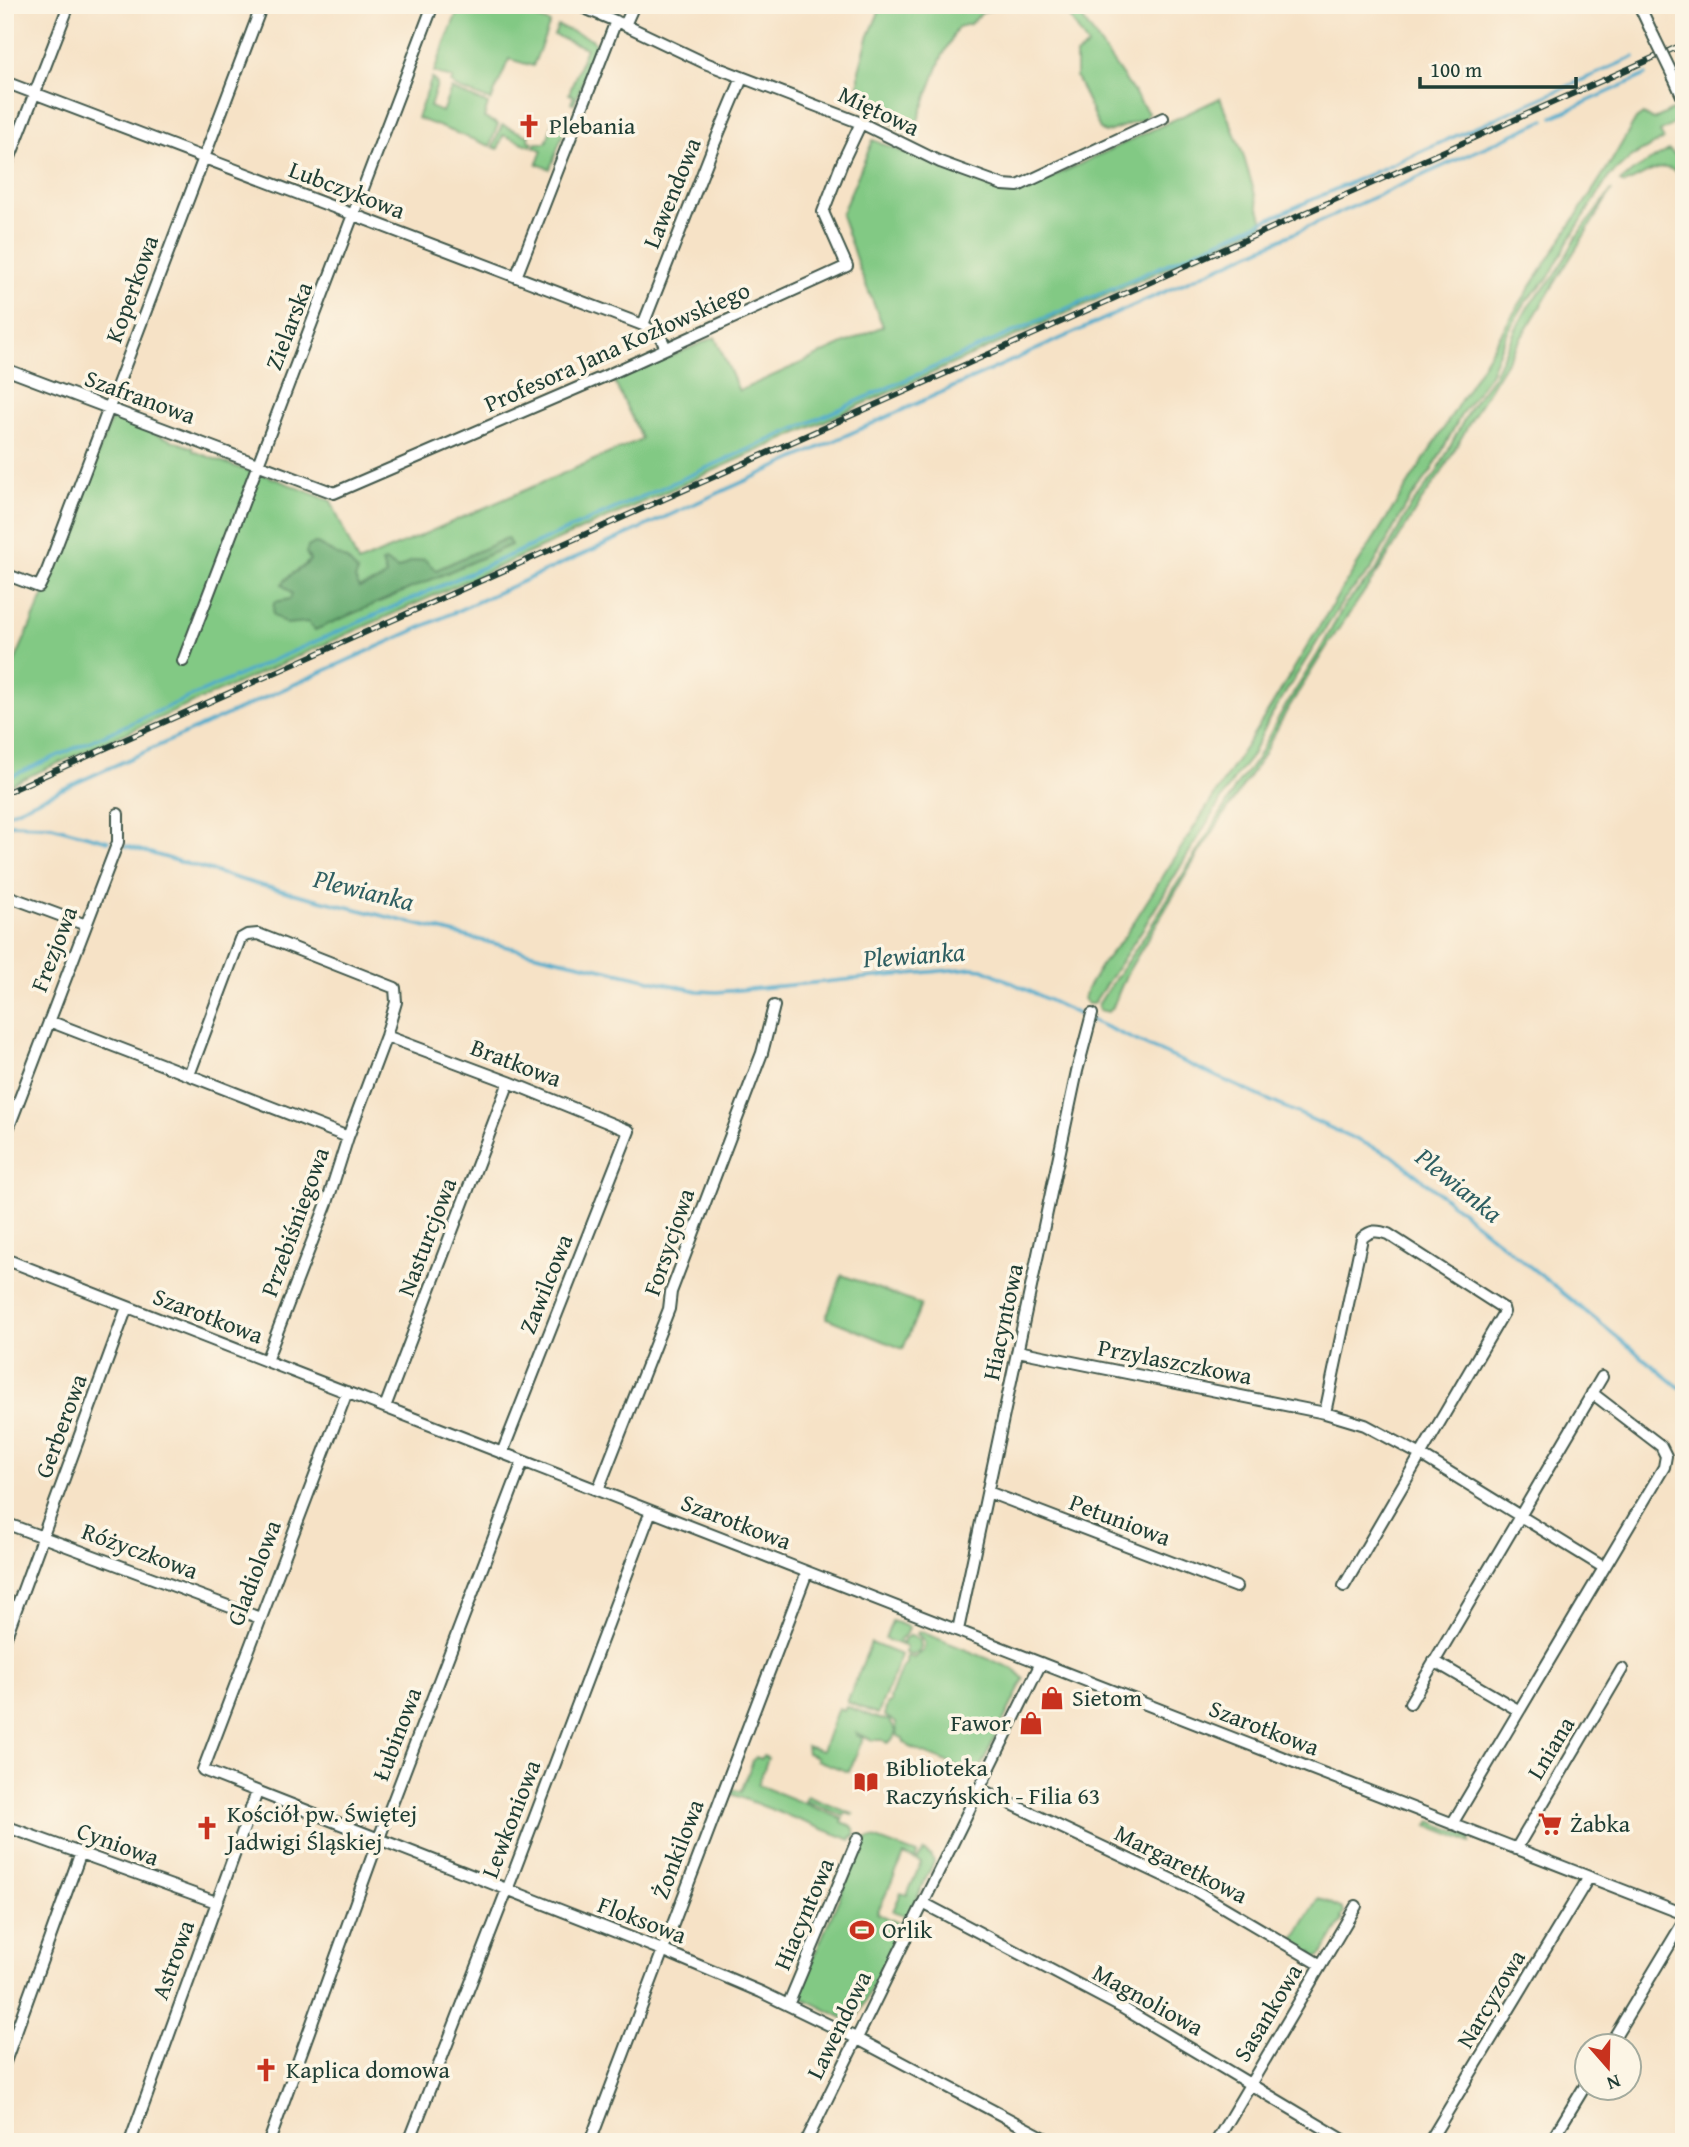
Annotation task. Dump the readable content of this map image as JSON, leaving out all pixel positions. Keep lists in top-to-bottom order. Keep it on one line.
{"streets":{"street":["Miętowa","Lubczykowa","Lawendowa","Koperkowa","Zielarska","Profesora Jana Kozłowskiego","Szafranowa","Frezjowa","Bratkowa","Przebiśniegowa","Nasturcjowa","Forsycjowa","Zawilcowa","Szarotkowa","Hiacyntowa","Przylaszczkowa","Gerberowa","Petuniowa","Różyczkowa","Gladiolowa","Łubinowa","Lniana","Lewkoniowa","Cyniowa","Żonkilowa","Margaretkowa","Floksowa","Astrowa","Narcyzowa","Magnoliowa","Sasankowa"]},"crossings":[["Miętowa","Lawendowa"],["Miętowa","Profesora Jana Kozłowskiego"],["Lubczykowa","Lawendowa"],["Lubczykowa","Koperkowa"],["Lubczykowa","Zielarska"],["Lubczykowa","Profesora Jana Kozłowskiego"],["Lawendowa","Szarotkowa"],["Lawendowa","Margaretkowa"],["Lawendowa","Floksowa"],["Lawendowa","Magnoliowa"],["Koperkowa","Szafranowa"],["Zielarska","Profesora Jana Kozłowskiego"],["Zielarska","Szafranowa"],["Profesora Jana Kozłowskiego","Szafranowa"],["Frezjowa","Przebiśniegowa"],["Bratkowa","Przebiśniegowa"],["Bratkowa","Nasturcjowa"],["Bratkowa","Zawilcowa"],["Przebiśniegowa","Szarotkowa"],["Nasturcjowa","Szarotkowa"],["Forsycjowa","Szarotkowa"],["Zawilcowa","Szarotkowa"],["Szarotkowa","Hiacyntowa"],["Szarotkowa","Gerberowa"],["Szarotkowa","Gladiolowa"],["Szarotkowa","Łubinowa"],["Szarotkowa","Lniana"],["Szarotkowa","Lewkoniowa"],["Szarotkowa","Żonkilowa"],["Szarotkowa","Narcyzowa"],["Hiacyntowa","Przylaszczkowa"],["Hiacyntowa","Petuniowa"],["Hiacyntowa","Floksowa"],["Gerberowa","Różyczkowa"],["Różyczkowa","Gladiolowa"],["Gladiolowa","Floksowa"],["Łubinowa","Floksowa"],["Lewkoniowa","Floksowa"],["Cyniowa","Astrowa"],["Żonkilowa","Floksowa"],["Margaretkowa","Sasankowa"],["Floksowa","Astrowa"],["Magnoliowa","Sasankowa"]],"water":["Plewianka"],"places":{"church":["Plebania","Kościół pw. Świętej Jadwigi Śląskiej","Kaplica domowa"],"shop":["Sietom","Fawor"],"library":["Biblioteka Raczyńskich - Filia 63"],"supermarket":["Żabka"],"sports":["Orlik"]},"scale_bar":"100 m","north":"bottom"}
